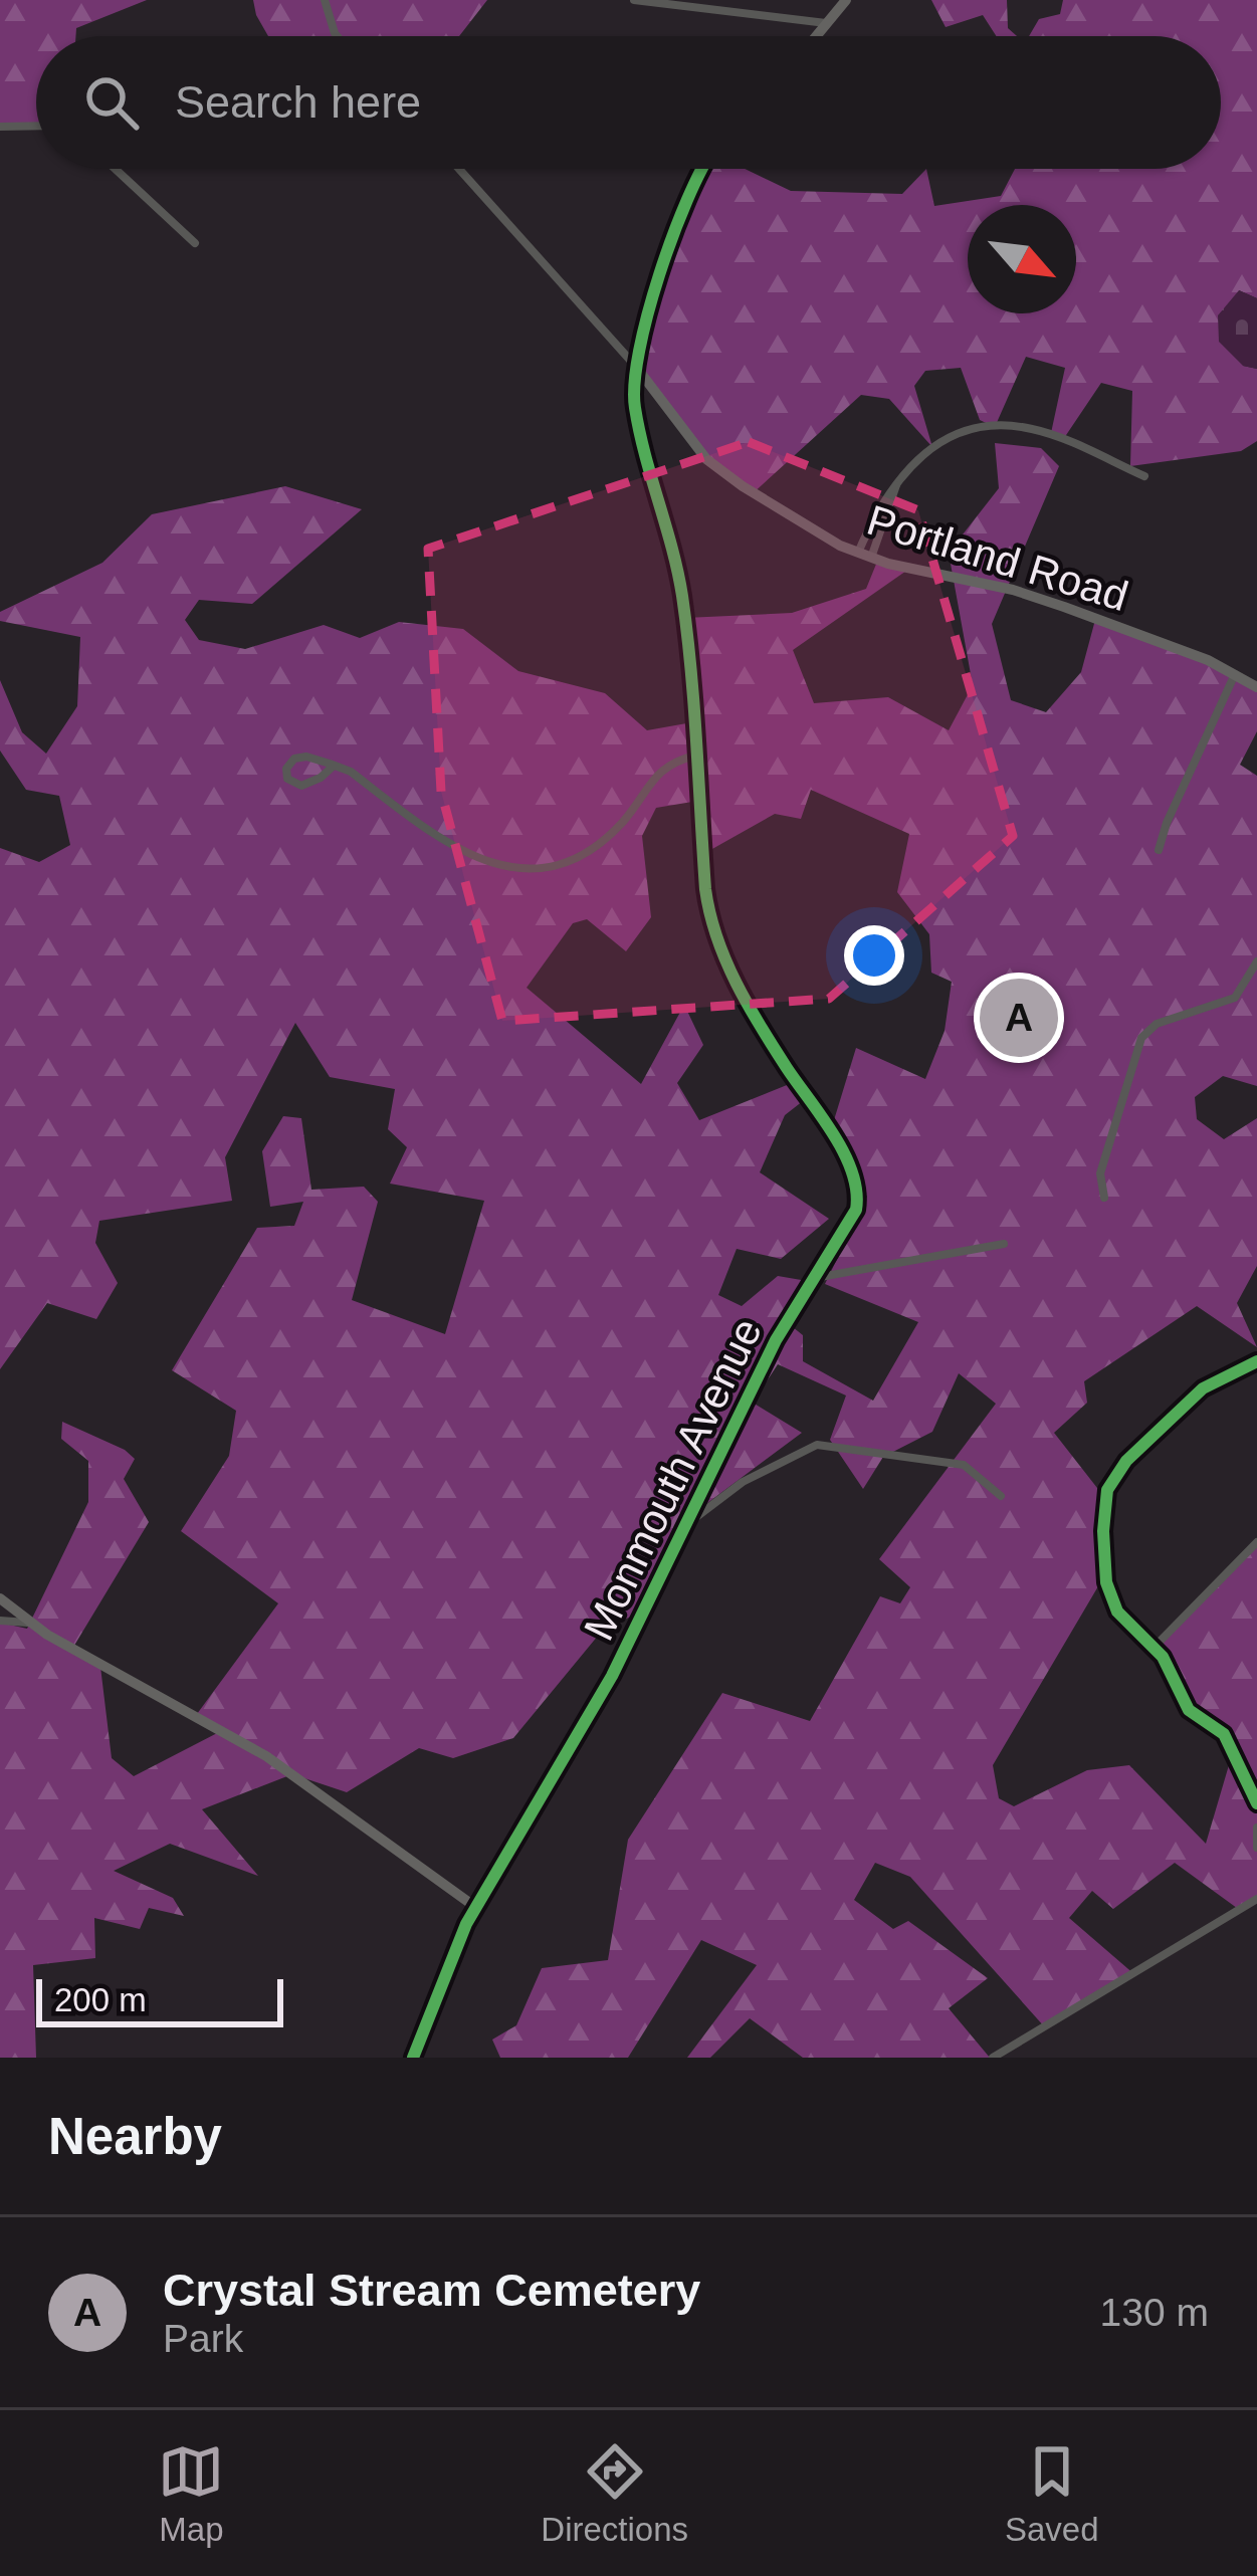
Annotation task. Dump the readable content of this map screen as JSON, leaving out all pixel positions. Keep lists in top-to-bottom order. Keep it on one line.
{"streets":{"street":["Portland Road","Monmouth Avenue"]},"crossings":[["Portland Road","Monmouth Avenue"]],"scale_bar":"200 m","north":"bottom right","page":{"search":"Search here","pins":"A","scale":"200 m","heading":"Nearby","list":[{"mark":"A","name":"Crystal Stream Cemetery","note":"Park","value":"130 m"}],"nav":["Map","Directions","Saved"]}}
